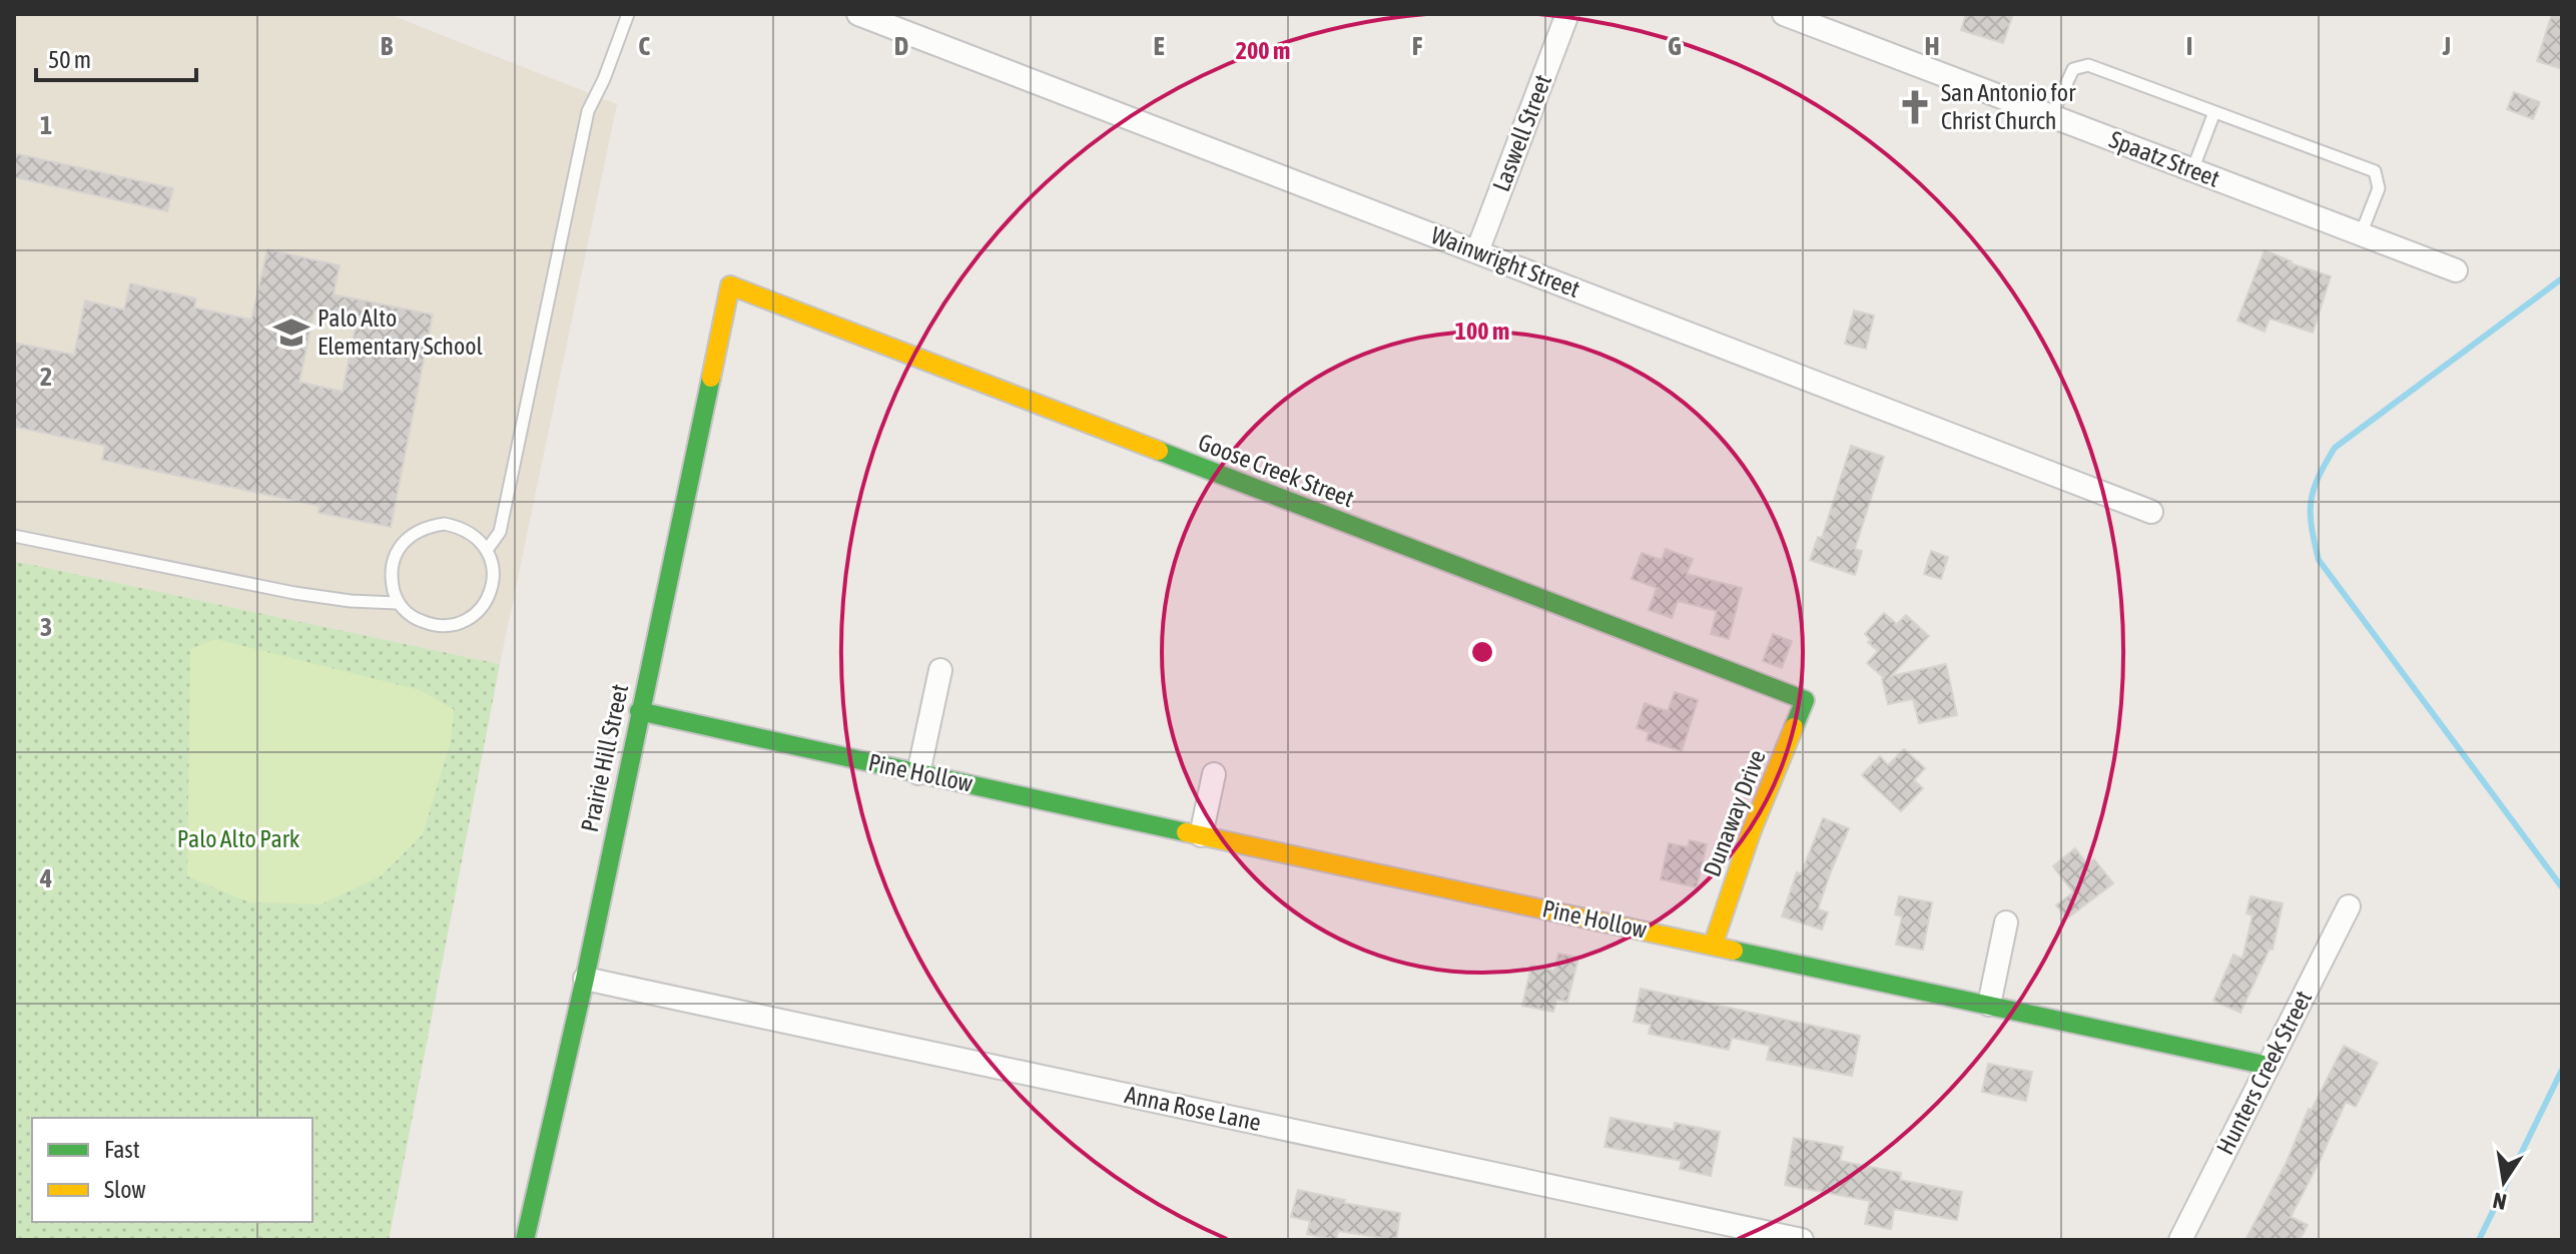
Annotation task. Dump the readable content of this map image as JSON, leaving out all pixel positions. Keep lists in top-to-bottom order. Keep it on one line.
{"streets":{"street":["Laswell Street","Spaatz Street","Wainwright Street","Goose Creek Street","Prairie Hill Street","Pine Hollow","Dunaway Drive","Hunters Creek Street","Anna Rose Lane"]},"crossings":[["Laswell Street","Wainwright Street"],["Goose Creek Street","Prairie Hill Street"],["Goose Creek Street","Dunaway Drive"],["Prairie Hill Street","Pine Hollow"],["Prairie Hill Street","Anna Rose Lane"],["Pine Hollow","Dunaway Drive"],["Pine Hollow","Hunters Creek Street"]],"parks":["Palo Alto Park"],"places":{"church":["San Antonio for Christ Church"],"school or university":["Palo Alto Elementary School"]},"legend":["Fast","Slow"],"scale_bar":"50 m","north":"bottom","grid":{"columns":["B","C","D","E","F","G","H","I","J"],"rows":["1","2","3","4"]},"rings":["200 m","100 m"]}
